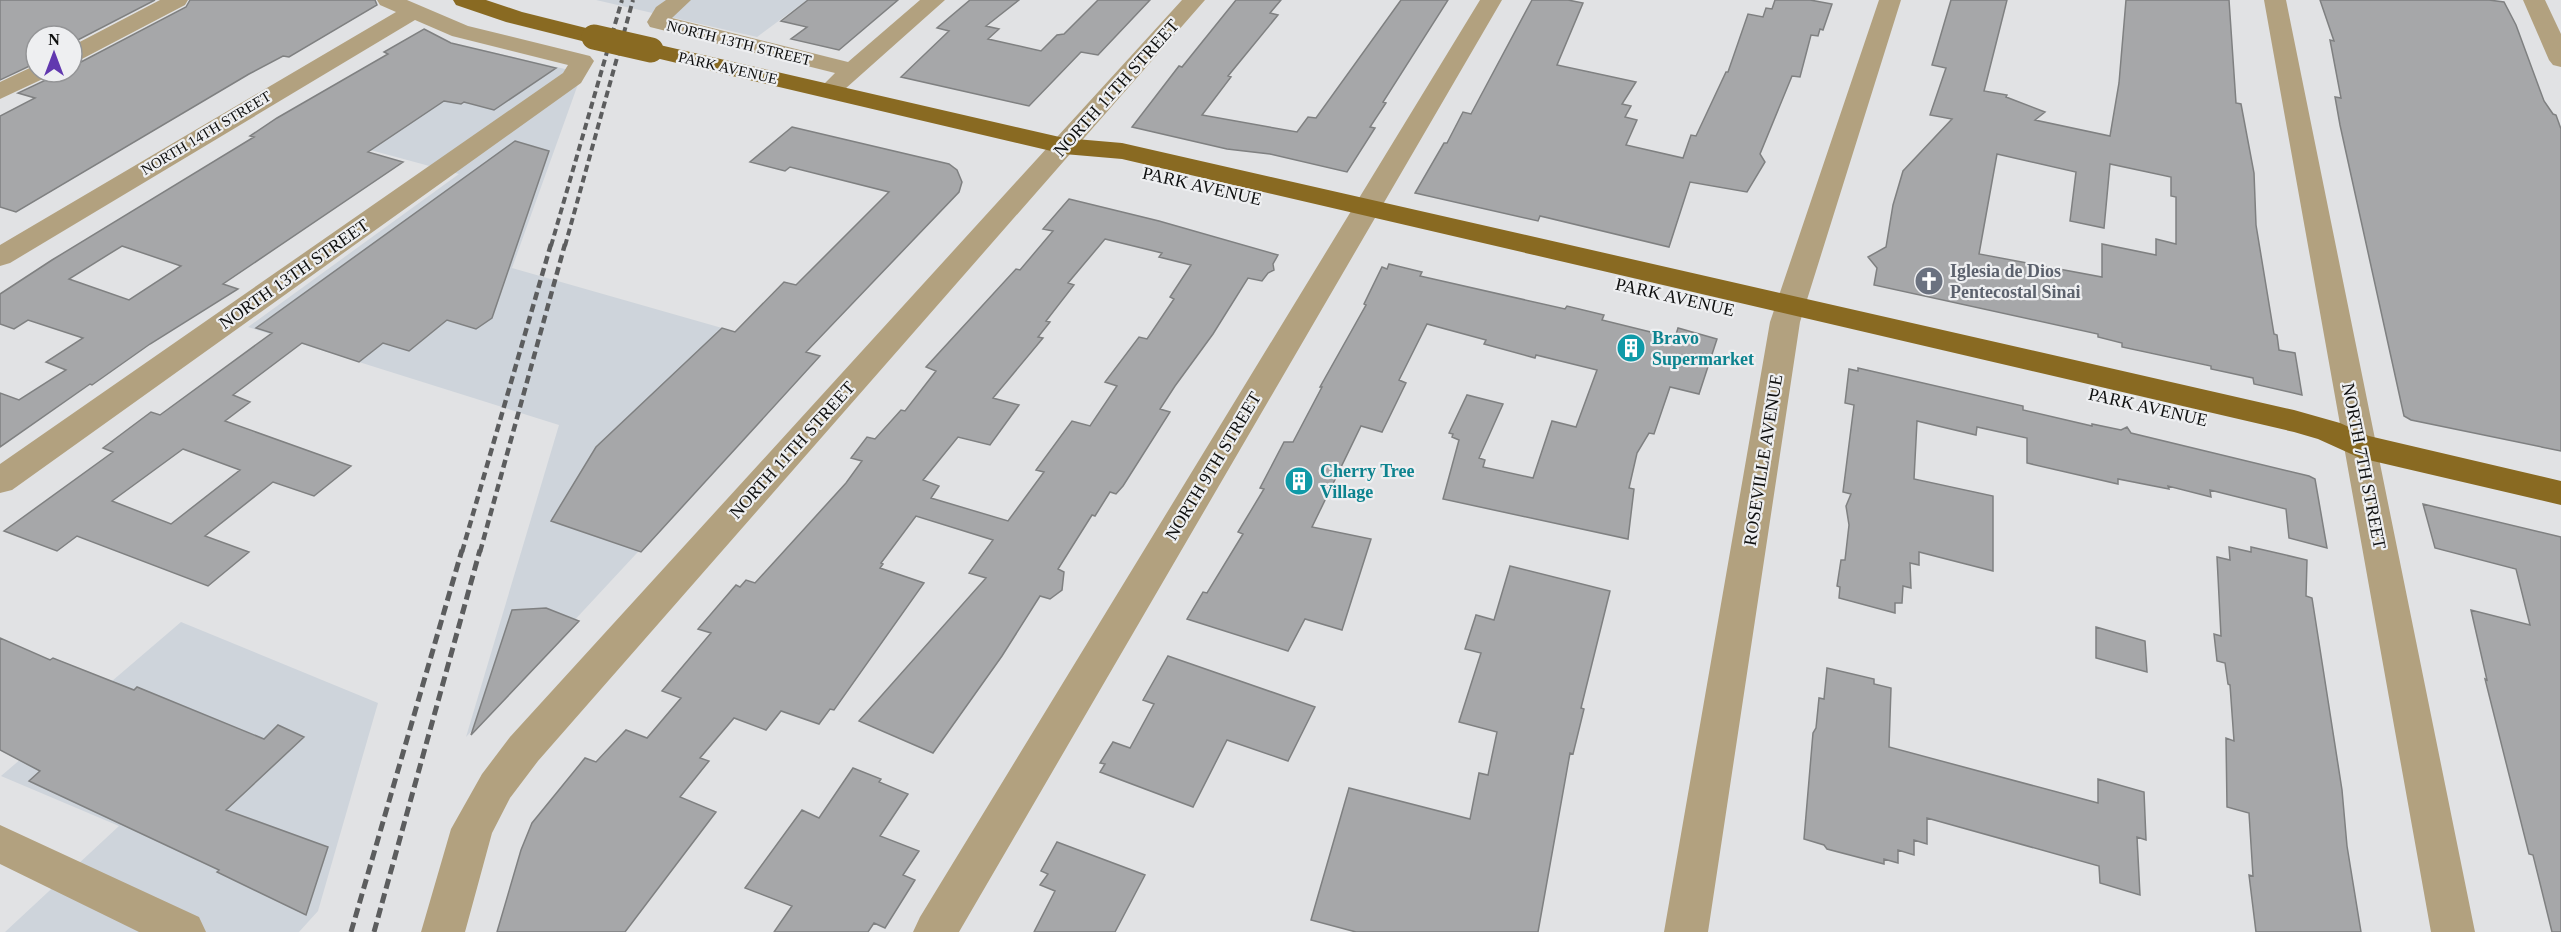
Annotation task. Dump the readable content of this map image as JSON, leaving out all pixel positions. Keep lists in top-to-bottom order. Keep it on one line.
{"streets":{"main road":["PARK AVENUE"],"street":["NORTH 13TH STREET","NORTH 11TH STREET","NORTH 14TH STREET","ROSEVILLE AVENUE","NORTH 9TH STREET","NORTH 7TH STREET"]},"crossings":[["NORTH 13TH STREET","PARK AVENUE"],["PARK AVENUE","NORTH 11TH STREET"],["PARK AVENUE","NORTH 14TH STREET"],["PARK AVENUE","ROSEVILLE AVENUE"],["PARK AVENUE","NORTH 9TH STREET"],["PARK AVENUE","NORTH 7TH STREET"]],"places":{"church":["Iglesia de Dios Pentecostal Sinai"],"building":["Bravo Supermarket","Cherry Tree Village"]},"north":"top"}
